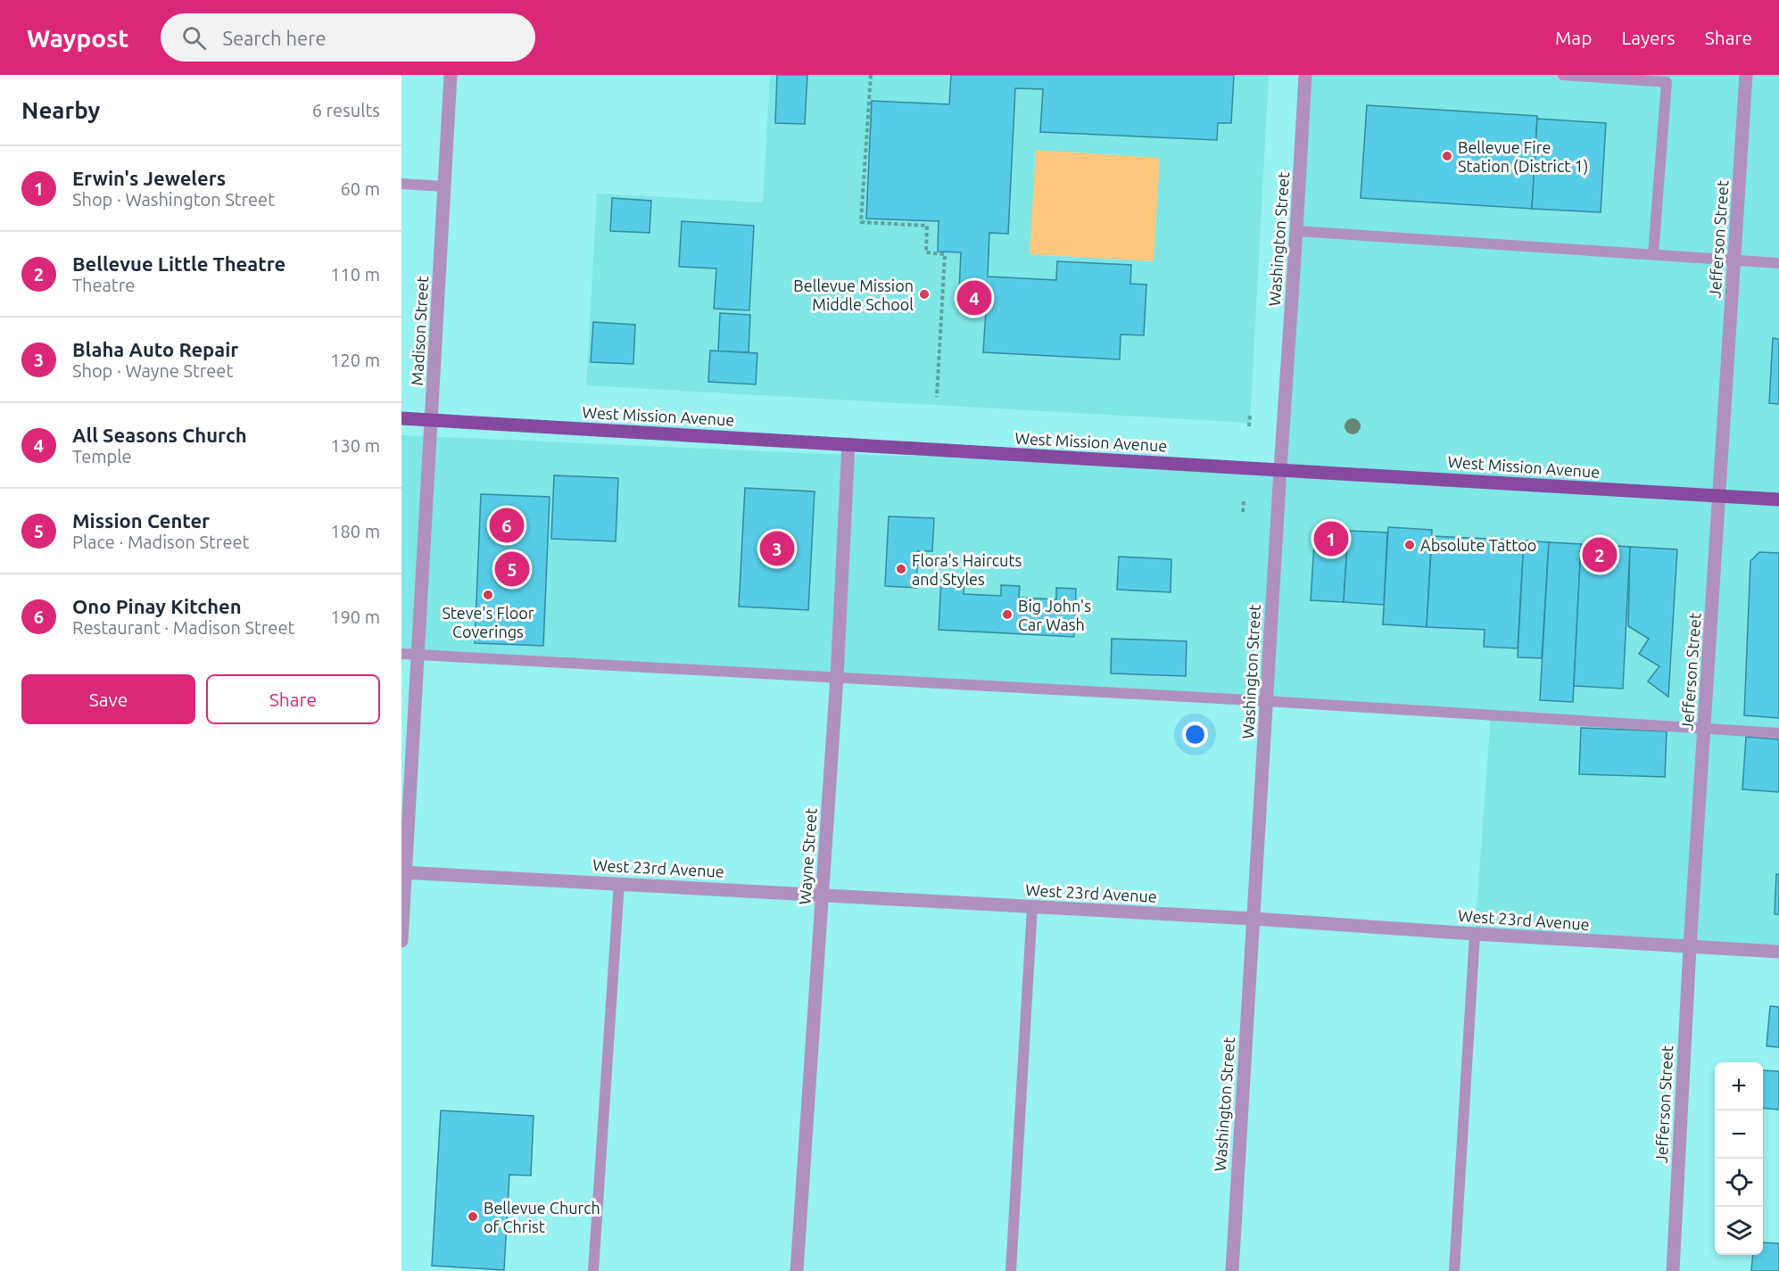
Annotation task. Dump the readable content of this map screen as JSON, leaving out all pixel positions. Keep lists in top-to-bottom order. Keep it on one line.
{"streets":{"main road":["West Mission Avenue"],"street":["Washington Street","Jefferson Street","Madison Street","Wayne Street","West 23rd Avenue"]},"crossings":[["Washington Street","West Mission Avenue"],["Washington Street","West 23rd Avenue"],["Jefferson Street","West Mission Avenue"],["Jefferson Street","West 23rd Avenue"],["Madison Street","West Mission Avenue"],["Madison Street","West 23rd Avenue"],["West Mission Avenue","Wayne Street"],["Wayne Street","West 23rd Avenue"]],"places":["Bellevue Fire Station (District 1)","Bellevue Mission Middle School","Absolute Tattoo","Flora's Haircuts and Styles","Steve's Floor Coverings","Big John's Car Wash","Bellevue Church of Christ"],"page":{"header":"Waypost","search":"Search here","nav":["Map","Layers","Share"],"heading":["Nearby","6 results"],"list":[{"mark":"1","name":"Erwin's Jewelers","note":"Shop · Washington Street","value":"60 m"},{"mark":"2","name":"Bellevue Little Theatre","note":"Theatre","value":"110 m"},{"mark":"3","name":"Blaha Auto Repair","note":"Shop · Wayne Street","value":"120 m"},{"mark":"4","name":"All Seasons Church","note":"Temple","value":"130 m"},{"mark":"5","name":"Mission Center","note":"Place · Madison Street","value":"180 m"},{"mark":"6","name":"Ono Pinay Kitchen","note":"Restaurant · Madison Street","value":"190 m"}],"pins":["4","6","1","3","2","5"],"buttons":["Save","Share"],"map_buttons":["+","−"]}}
